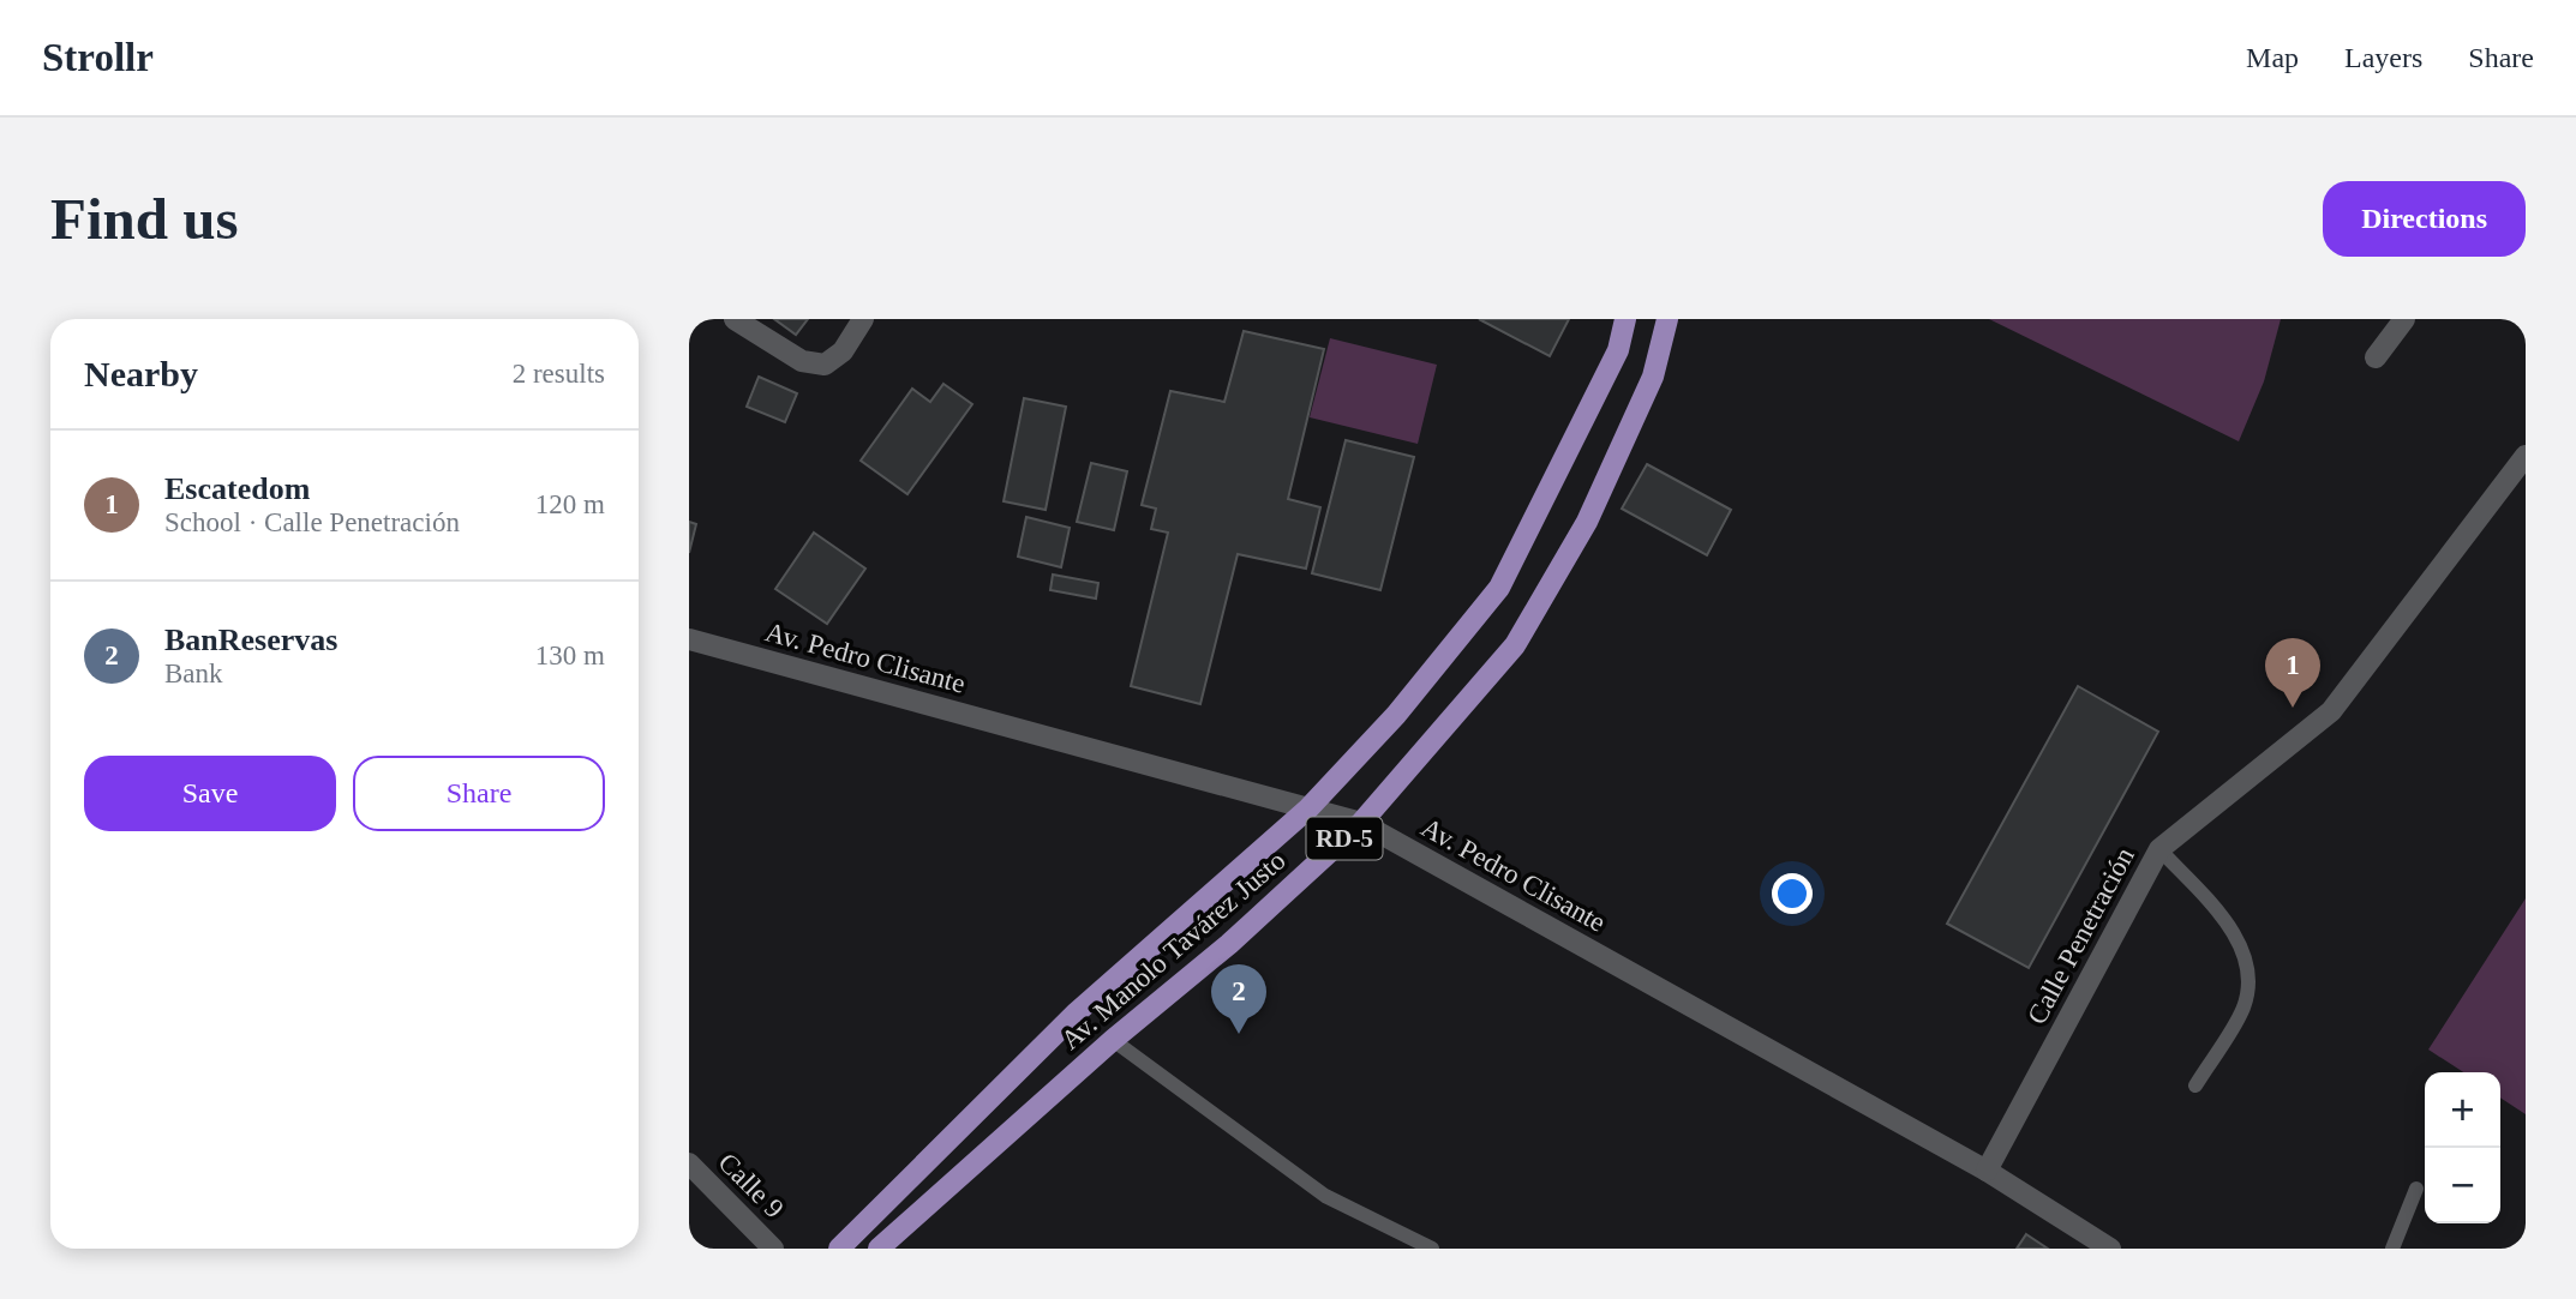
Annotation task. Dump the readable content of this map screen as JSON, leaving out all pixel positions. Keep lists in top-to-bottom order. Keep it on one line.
{"streets":{"main road":["RD-5","Av. Manolo Tavárez Justo"],"street":["Av. Pedro Clisante","Calle Penetración","Calle 9"]},"crossings":[["Av. Pedro Clisante","Calle Penetración"],["Av. Pedro Clisante","Av. Manolo Tavárez Justo"]],"page":{"header":"Strollr","nav":["Map","Layers","Share"],"buttons":["Directions",["Save","Share"]],"title":"Find us","heading":["Nearby","2 results"],"list":[{"mark":"1","name":"Escatedom","note":"School · Calle Penetración","value":"120 m"},{"mark":"2","name":"BanReservas","note":"Bank","value":"130 m"}],"pins":["1","2"],"map_buttons":["+","−"]}}
